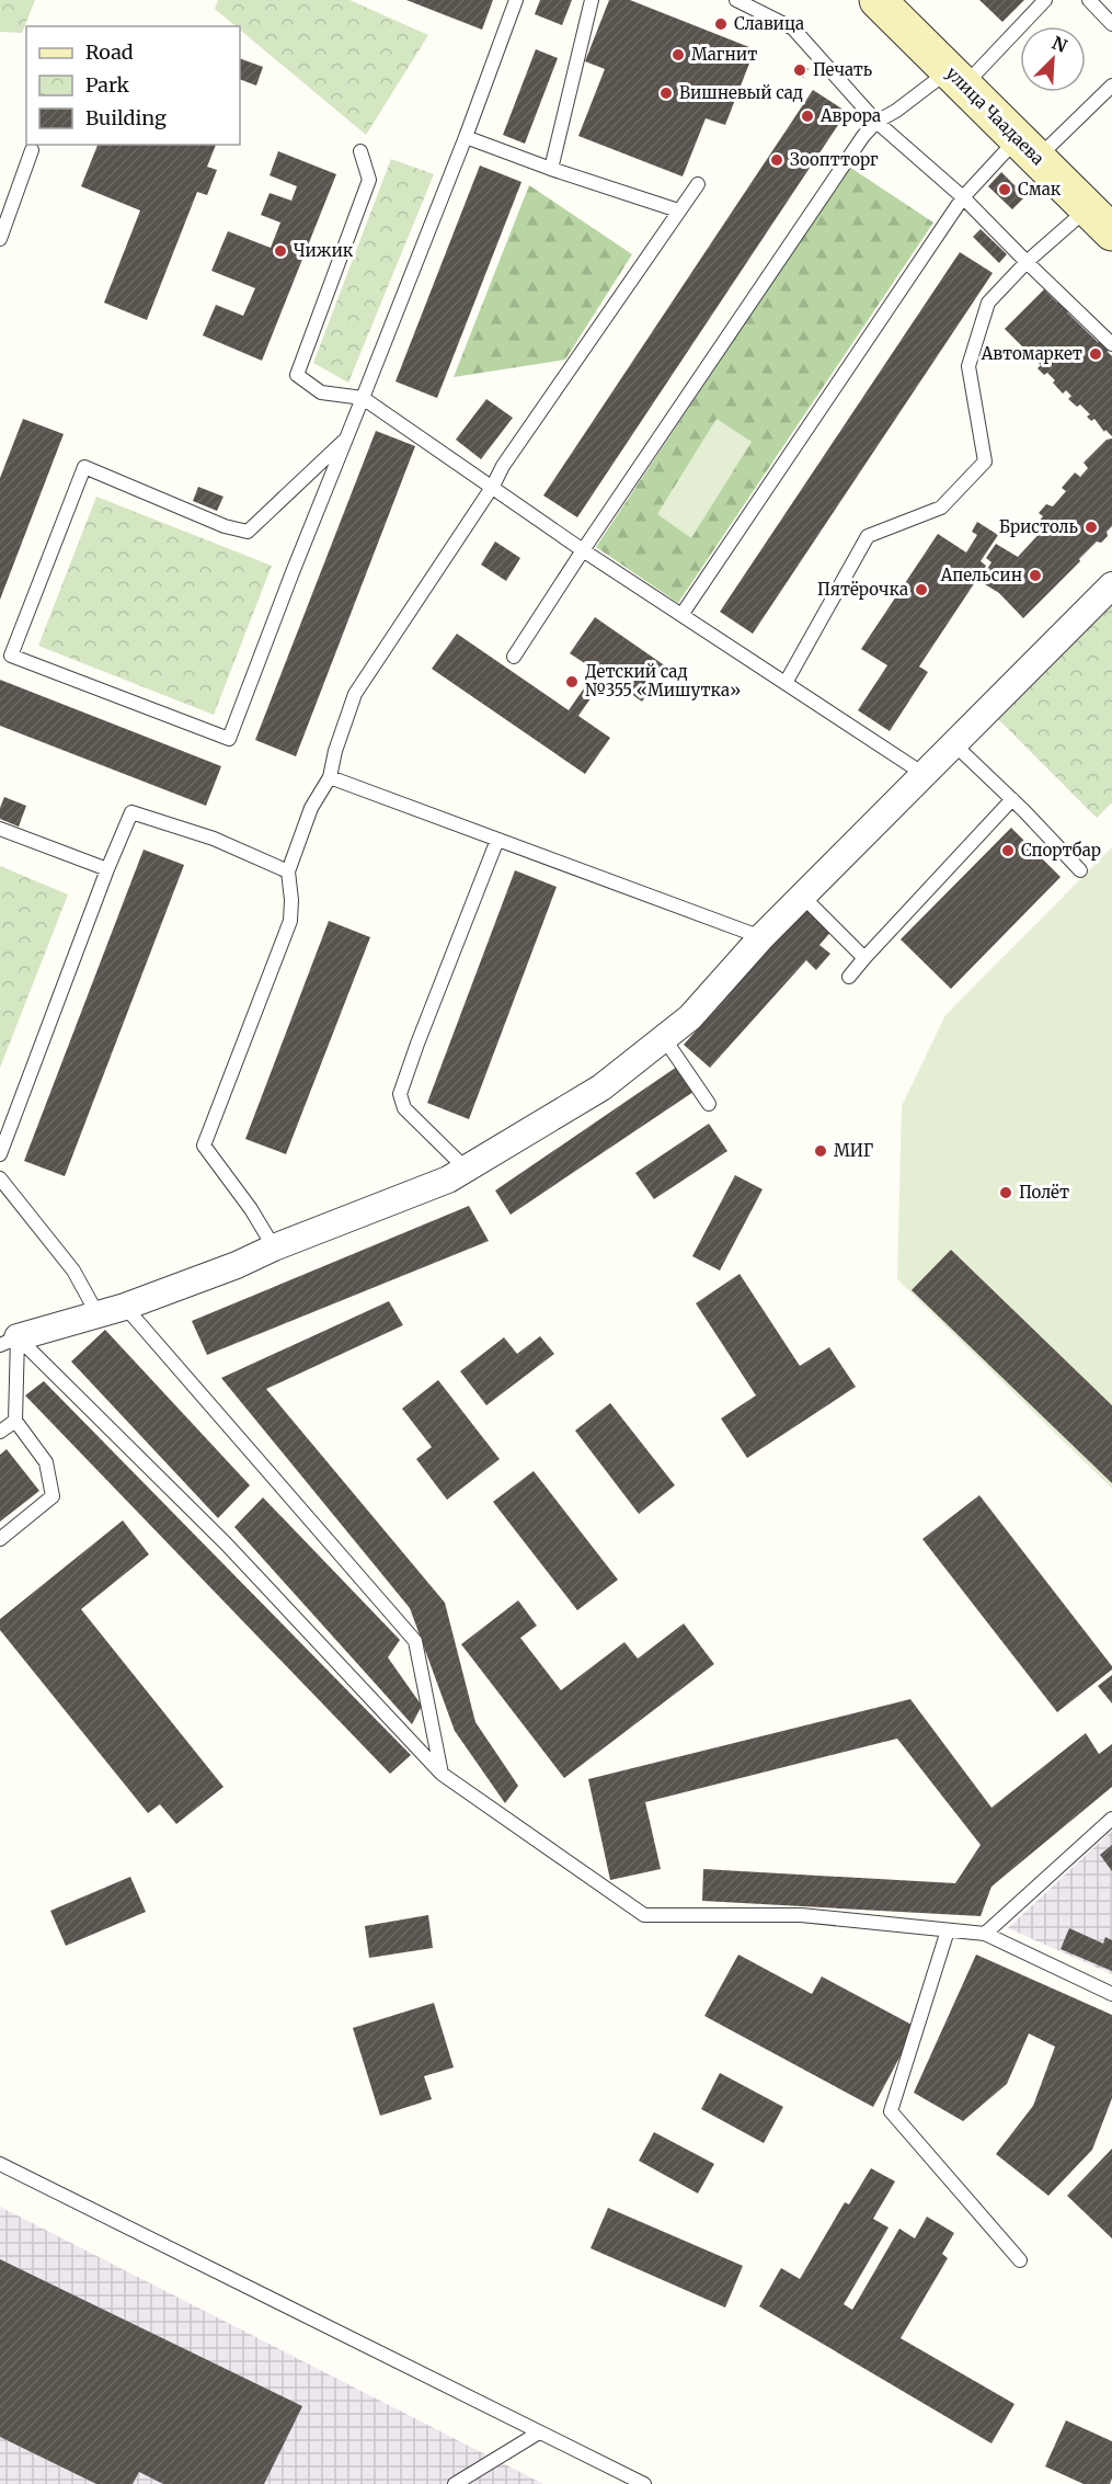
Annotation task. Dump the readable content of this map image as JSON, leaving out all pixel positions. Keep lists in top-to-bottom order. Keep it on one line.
{"streets":{"street":["улица Чаадаева"]},"places":["Славица","Магнит","Печать","Вишневый сад","Аврора","Зооптторг","Смак","Чижик","Автомаркет","Бристоль","Апельсин","Пятёрочка","Детский сад №355 «Мишутка»","Спортбар","МИГ","Полёт"],"legend":["Road","Park","Building"],"north":"top right"}
